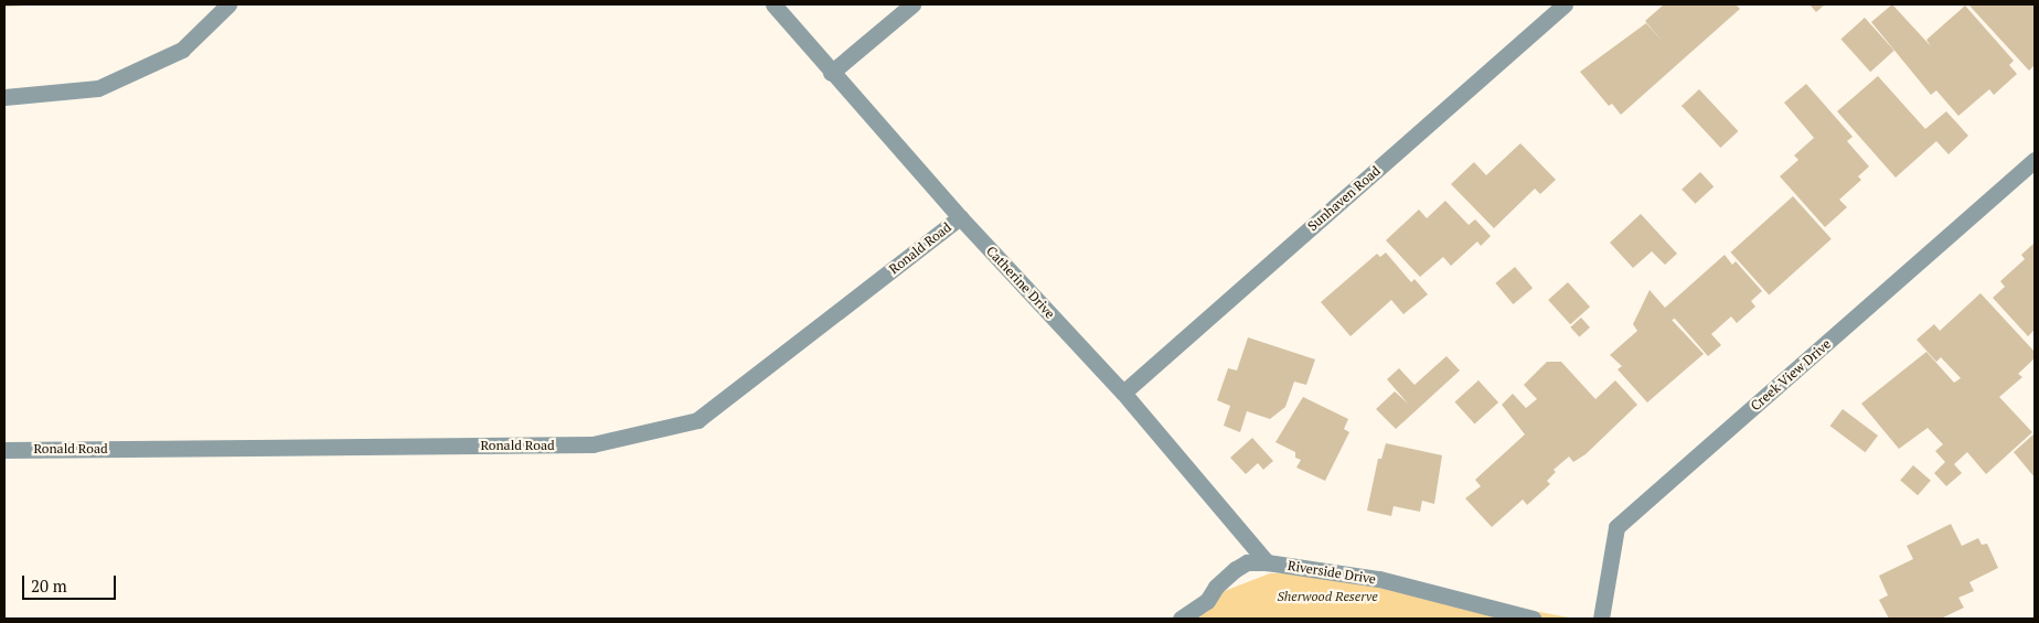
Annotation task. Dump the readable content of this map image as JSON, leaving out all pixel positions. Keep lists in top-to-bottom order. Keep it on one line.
{"streets":{"street":["Sunhaven Road","Ronald Road","Catherine Drive","Creek View Drive","Riverside Drive"]},"crossings":[["Sunhaven Road","Catherine Drive"],["Ronald Road","Catherine Drive"],["Catherine Drive","Riverside Drive"]],"parks":["Sherwood Reserve"],"scale_bar":"20 m"}
